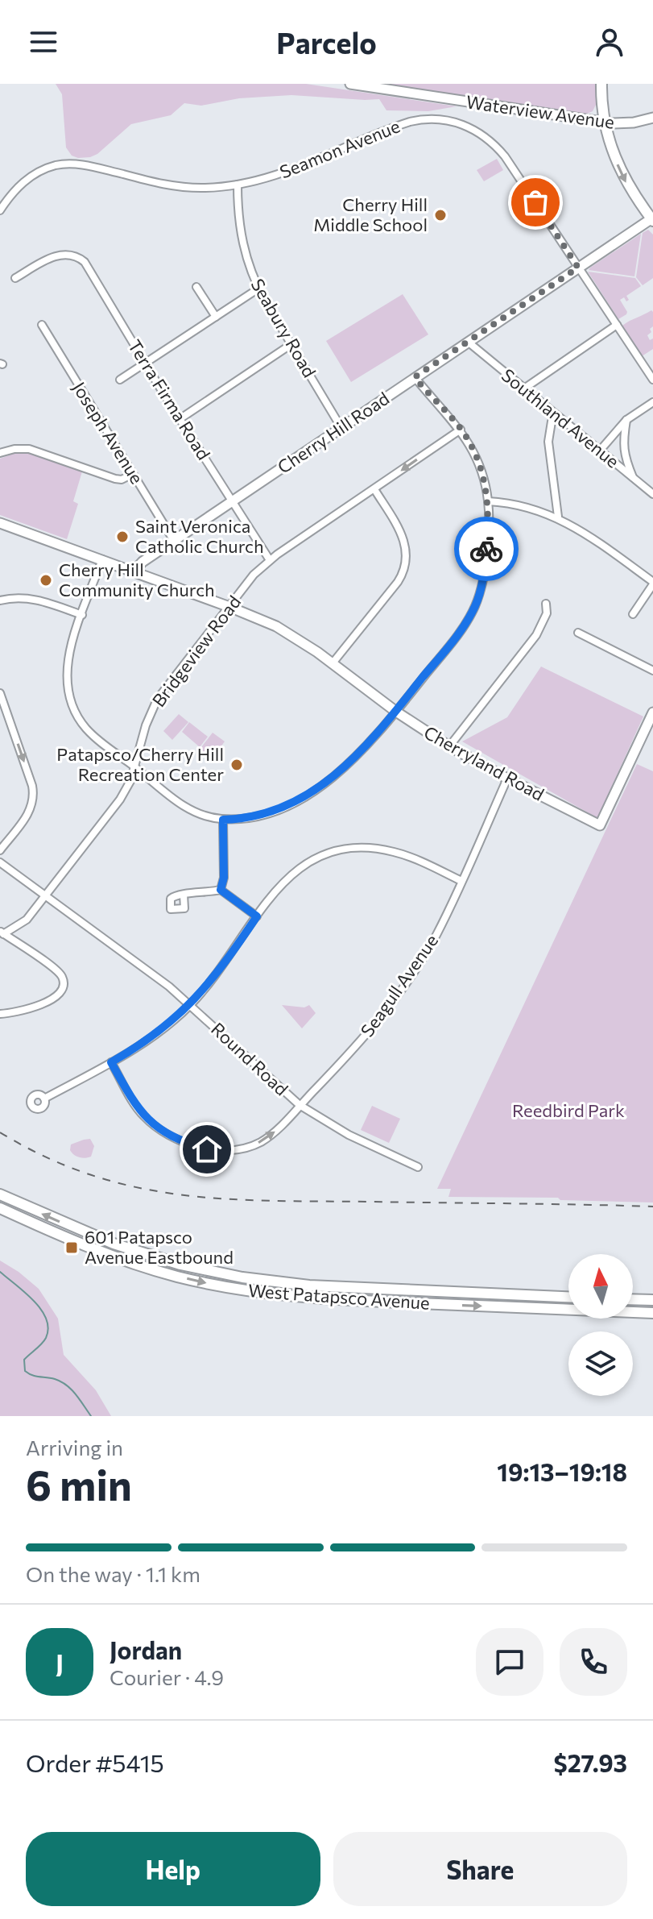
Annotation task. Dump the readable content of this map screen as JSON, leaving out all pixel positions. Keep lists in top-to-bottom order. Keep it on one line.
{"streets":{"main road":["West Patapsco Avenue"],"street":["Waterview Avenue","Seamon Avenue","Seabury Road","Terra Firma Road","Southland Avenue","Joseph Avenue","Cherry Hill Road","Bridgeview Road","Cherryland Road","Seagull Avenue","Round Road"]},"crossings":[["Seamon Avenue","Seabury Road"],["Seamon Avenue","Cherry Hill Road"],["Seabury Road","Cherry Hill Road"],["Terra Firma Road","Cherry Hill Road"],["Terra Firma Road","Bridgeview Road"],["Southland Avenue","Cherry Hill Road"],["Joseph Avenue","Cherry Hill Road"],["Cherry Hill Road","Cherryland Road"],["Bridgeview Road","Cherryland Road"],["Bridgeview Road","Round Road"],["Cherryland Road","Seagull Avenue"],["Seagull Avenue","Round Road"]],"parks":["Reedbird Park"],"places":{"other":["Cherry Hill Middle School","Saint Veronica Catholic Church","Cherry Hill Community Church","Patapsco/Cherry Hill Recreation Center"],"transit":["601 Patapsco Avenue Eastbound"]},"north":"top","page":{"header":"Parcelo","heading":["6 min","Arriving in","19:13–19:18"],"panel":["Jordan","Courier · 4.9","Order #5415","$27.93"],"bar":"On the way · 1.1 km","round":"J","buttons":["Help","Share"]}}
